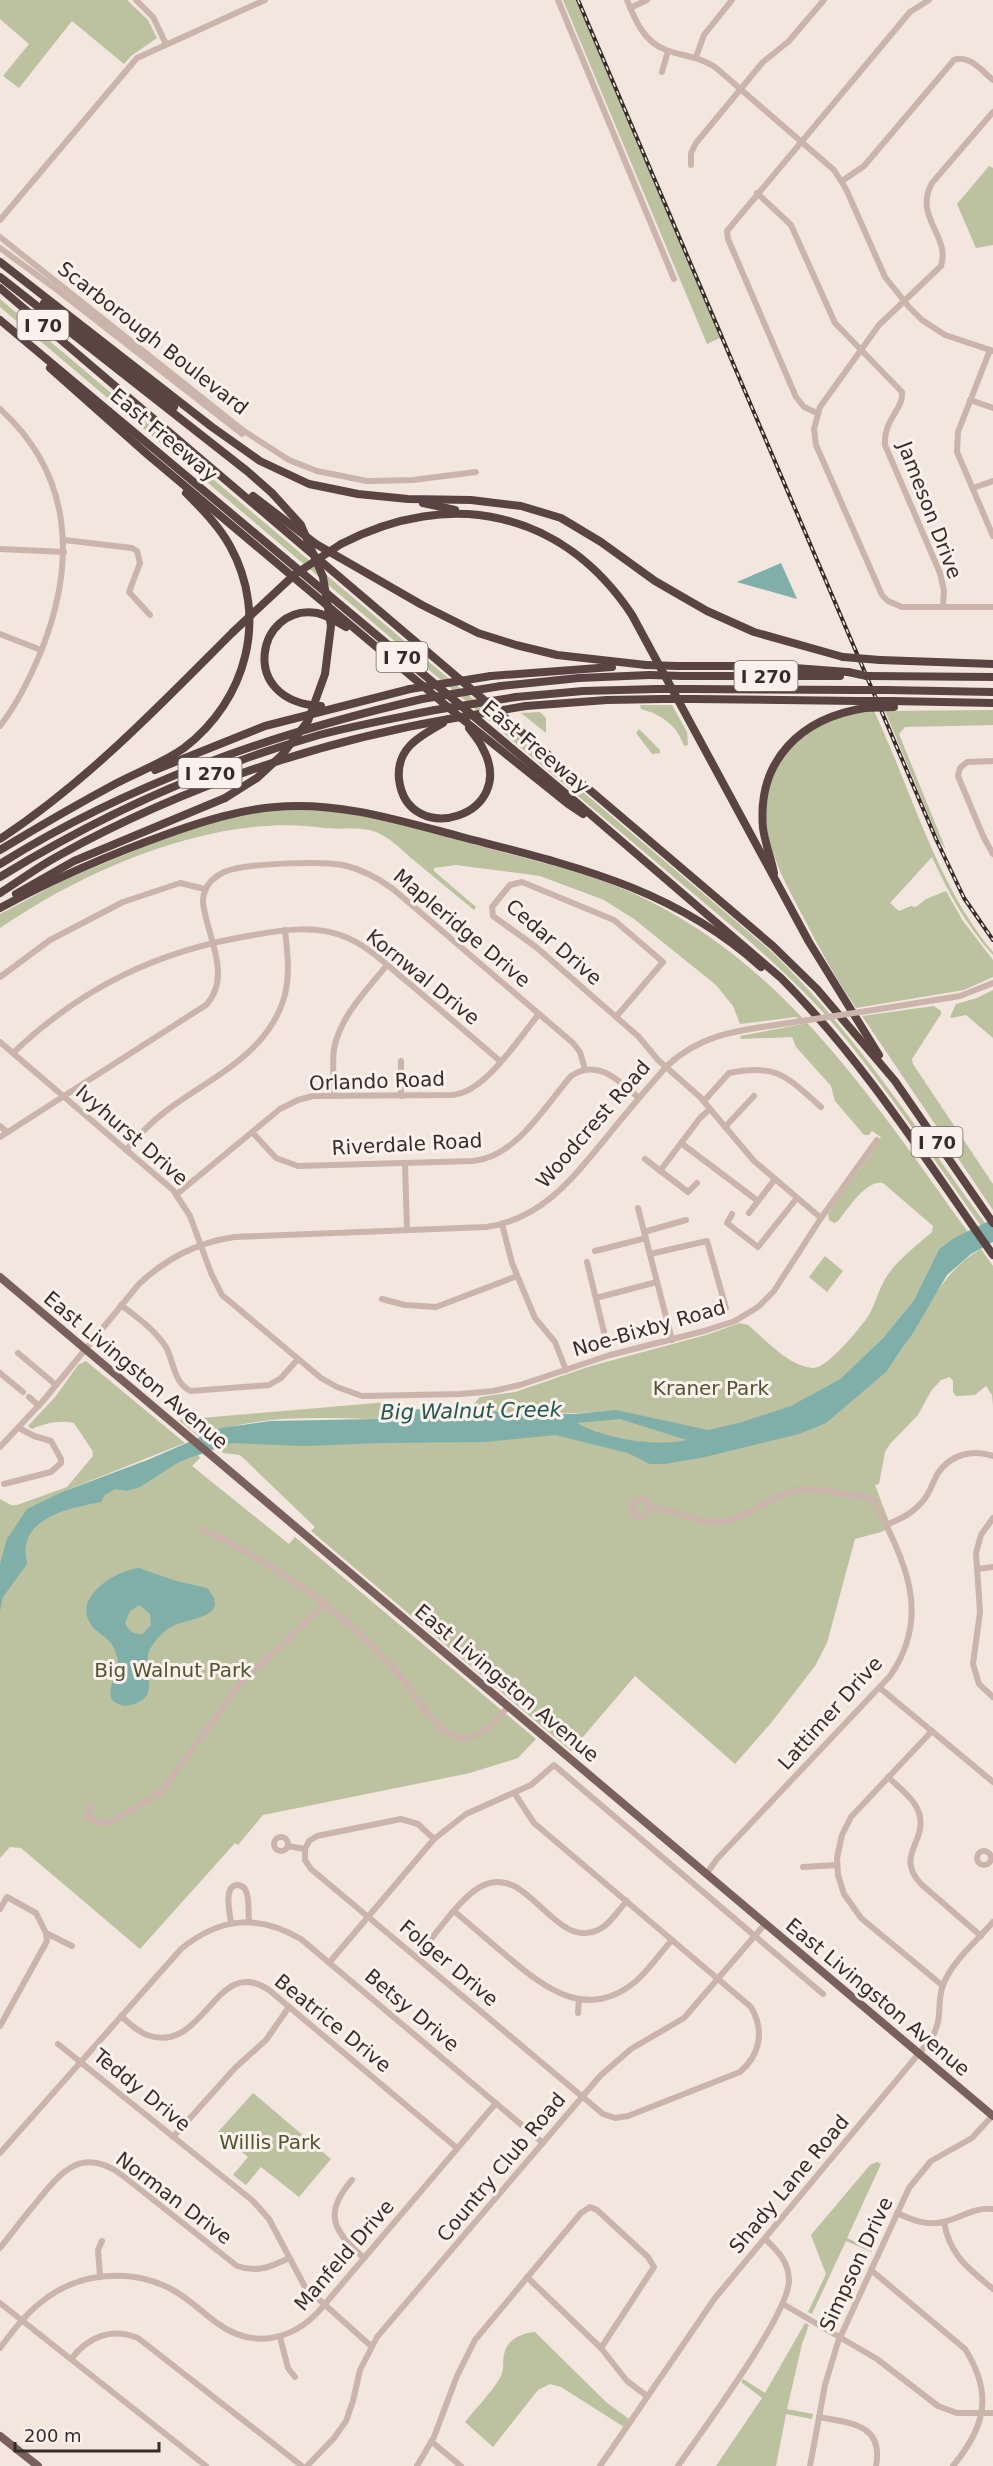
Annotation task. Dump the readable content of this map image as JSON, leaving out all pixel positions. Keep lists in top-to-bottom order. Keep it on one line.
{"streets":{"highway":["I 70","East Freeway","I 270"],"main road":["East Livingston Avenue"],"street":["Scarborough Boulevard","Jameson Drive","Mapleridge Drive","Cedar Drive","Kornwal Drive","Orlando Road","Woodcrest Road","Ivyhurst Drive","Riverdale Road","Noe-Bixby Road","Lattimer Drive","Folger Drive","Betsy Drive","Beatrice Drive","Teddy Drive","Country Club Road","Shady Lane Road","Norman Drive","Manfeld Drive","Simpson Drive"]},"crossings":[["Mapleridge Drive","Orlando Road"],["Mapleridge Drive","Riverdale Road"],["Cedar Drive","Woodcrest Road"],["Cedar Drive","Noe-Bixby Road"],["Kornwal Drive","Orlando Road"],["Kornwal Drive","Ivyhurst Drive"],["Orlando Road","Ivyhurst Drive"],["Orlando Road","Riverdale Road"],["Woodcrest Road","Ivyhurst Drive"],["Woodcrest Road","East Livingston Avenue"],["Ivyhurst Drive","Noe-Bixby Road"],["East Livingston Avenue","Lattimer Drive"],["East Livingston Avenue","Country Club Road"],["East Livingston Avenue","Shady Lane Road"],["East Livingston Avenue","Simpson Drive"],["Folger Drive","Country Club Road"],["Betsy Drive","Beatrice Drive"],["Betsy Drive","Teddy Drive"],["Betsy Drive","Country Club Road"],["Betsy Drive","Manfeld Drive"],["Beatrice Drive","Manfeld Drive"],["Teddy Drive","Country Club Road"],["Teddy Drive","Norman Drive"],["Teddy Drive","Manfeld Drive"]],"water":["Big Walnut Creek"],"parks":["Kraner Park","Big Walnut Park","Willis Park"],"scale_bar":"200 m"}
